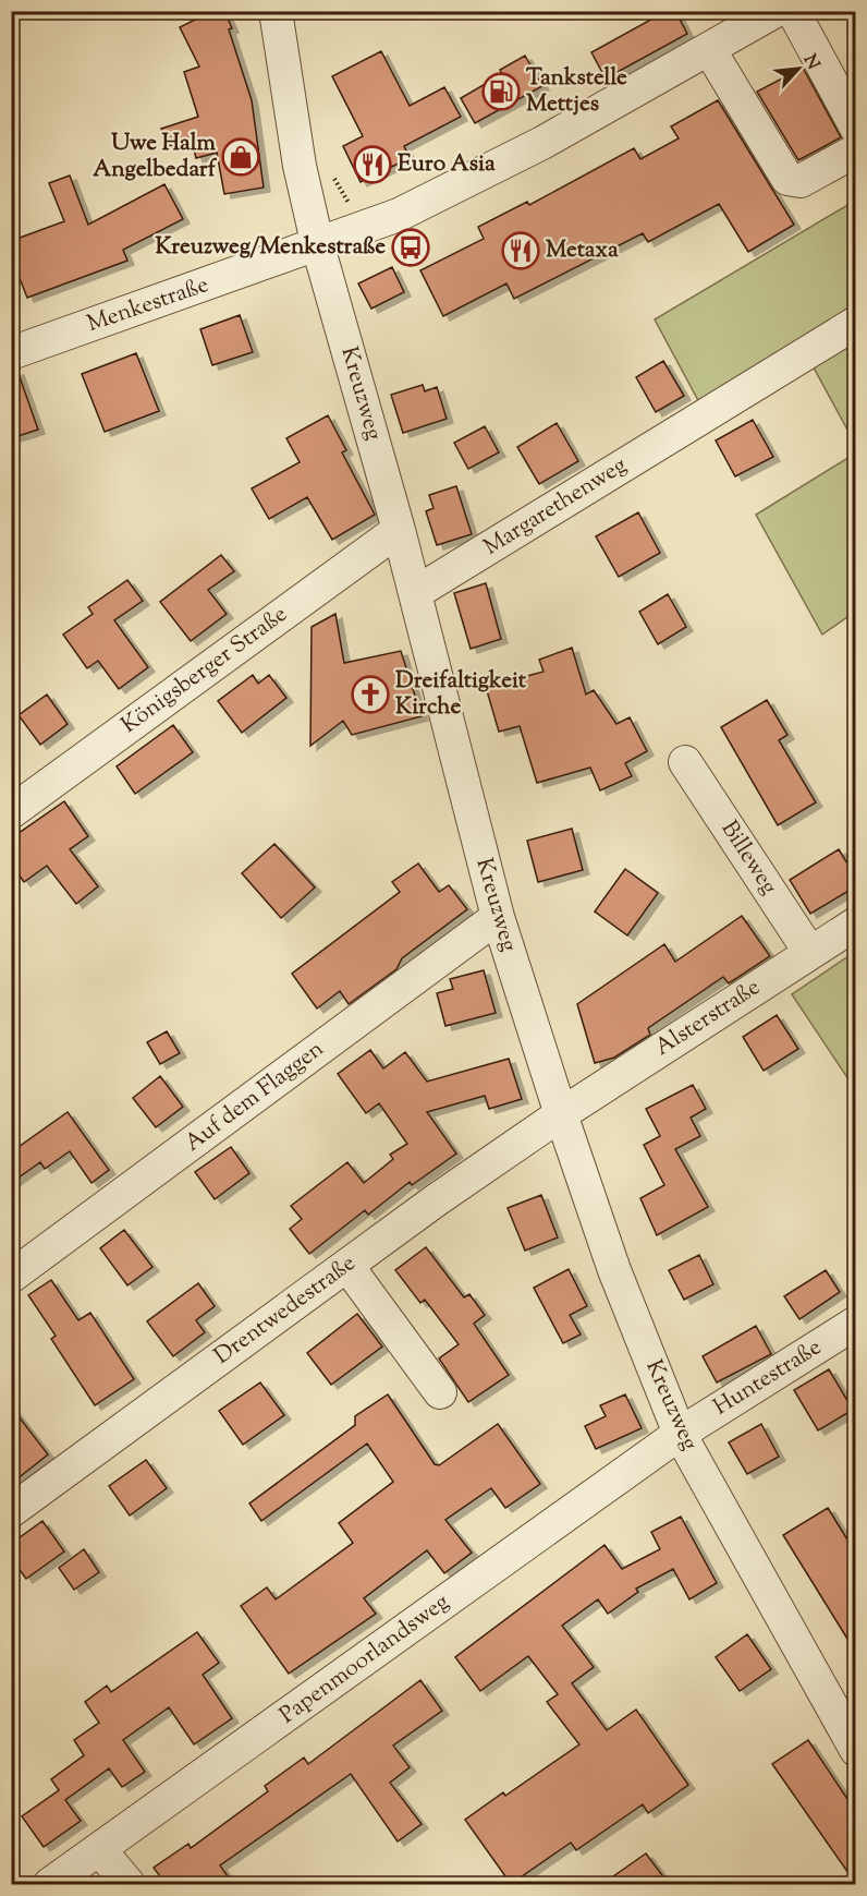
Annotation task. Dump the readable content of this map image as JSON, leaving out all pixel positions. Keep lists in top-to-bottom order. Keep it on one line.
{"streets":{"street":["Menkestraße","Kreuzweg","Margarethenweg","Königsberger Straße","Billeweg","Alsterstraße","Auf dem Flaggen","Drentwedestraße","Huntestraße","Papenmoorlandsweg"]},"crossings":[["Menkestraße","Kreuzweg"],["Kreuzweg","Margarethenweg"],["Kreuzweg","Königsberger Straße"],["Kreuzweg","Alsterstraße"],["Kreuzweg","Auf dem Flaggen"],["Kreuzweg","Drentwedestraße"],["Kreuzweg","Huntestraße"],["Kreuzweg","Papenmoorlandsweg"],["Billeweg","Alsterstraße"],["Alsterstraße","Drentwedestraße"],["Huntestraße","Papenmoorlandsweg"]],"places":{"fuel station":["Tankstelle Mettjes"],"shop":["Uwe Halm Angelbedarf"],"restaurant":["Euro Asia","Metaxa"],"bus stop":["Kreuzweg/Menkestraße"],"church":["Dreifaltigkeit Kirche"]},"north":"top right"}
